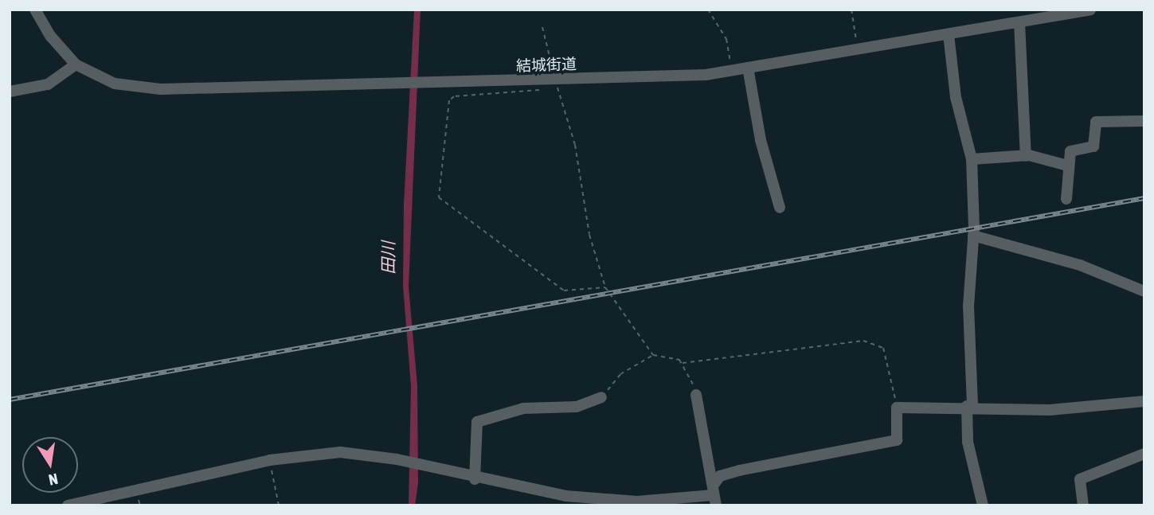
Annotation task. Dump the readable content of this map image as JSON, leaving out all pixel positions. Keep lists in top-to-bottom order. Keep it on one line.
{"streets":{"street":["結城街道"]},"water":["田川"],"north":"bottom"}
